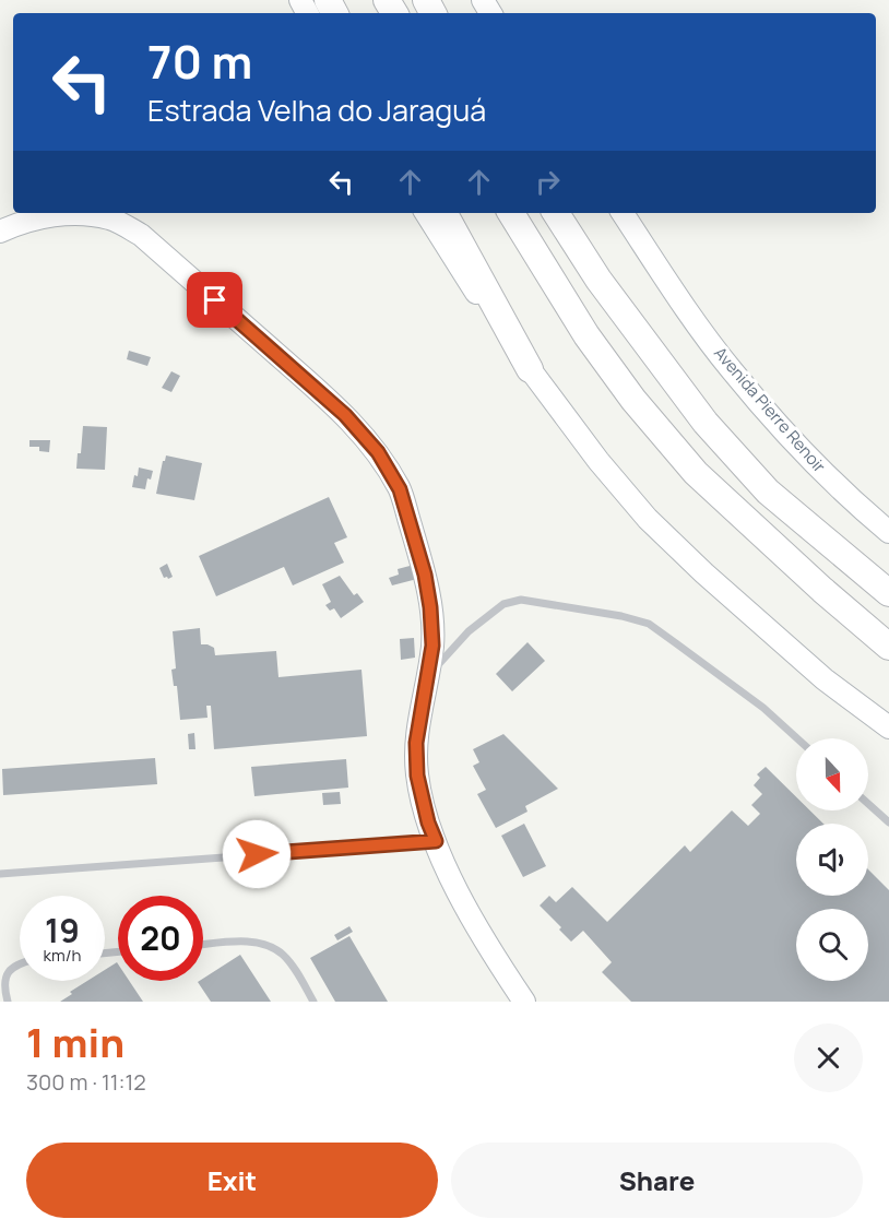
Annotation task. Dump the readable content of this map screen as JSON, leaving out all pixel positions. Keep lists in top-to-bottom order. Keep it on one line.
{"streets":{"street":["Avenida Pierre Renoir"]},"north":"bottom","page":{"turn":["70 m","Estrada Velha do Jaraguá"],"speed":"19 km/h","limit":"20","heading":["1 min","300 m · 11:12"],"buttons":["Exit","Share"]}}
